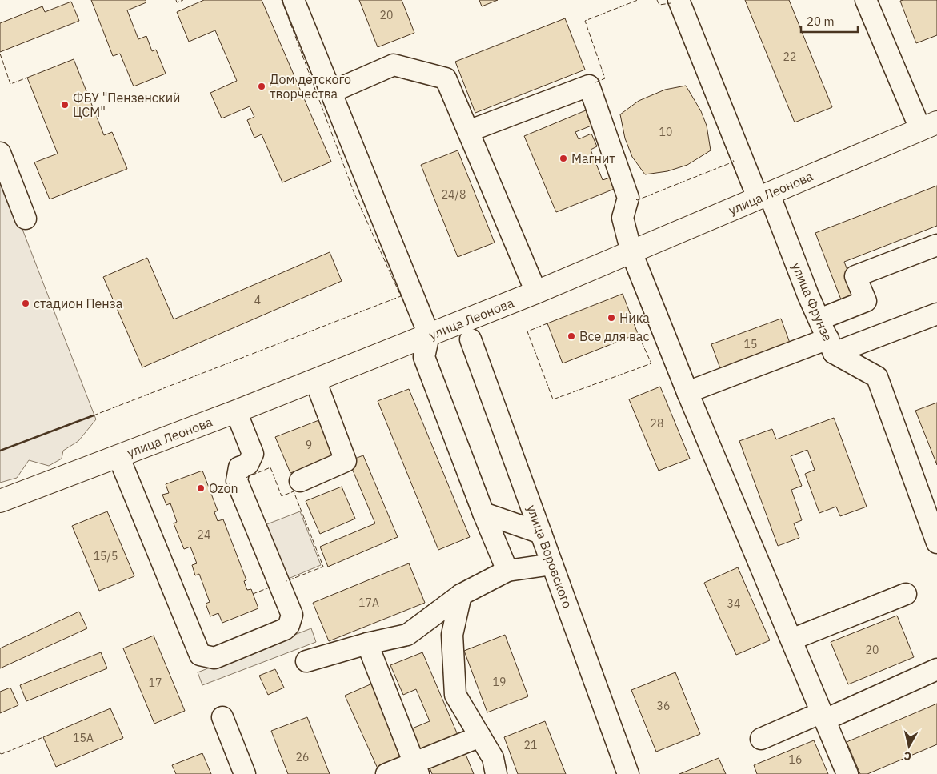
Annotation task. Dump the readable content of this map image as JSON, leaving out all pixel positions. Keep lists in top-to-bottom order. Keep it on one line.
{"streets":{"main road":["улица Леонова"],"street":["улица Фрунзе","улица Воровского"]},"crossings":[["улица Леонова","улица Фрунзе"]],"places":["Дом детского творчества","ФБУ \"Пензенский ЦСМ\"","Магнит","стадион Пенза","Ника","Все для вас","Ozon"],"house_numbers":["20","22","10","24/8","4","15","28","9","24","15/5","17А","34","20","19","17","36","15А","21","26","16"],"scale_bar":"20 m","north":"bottom"}
